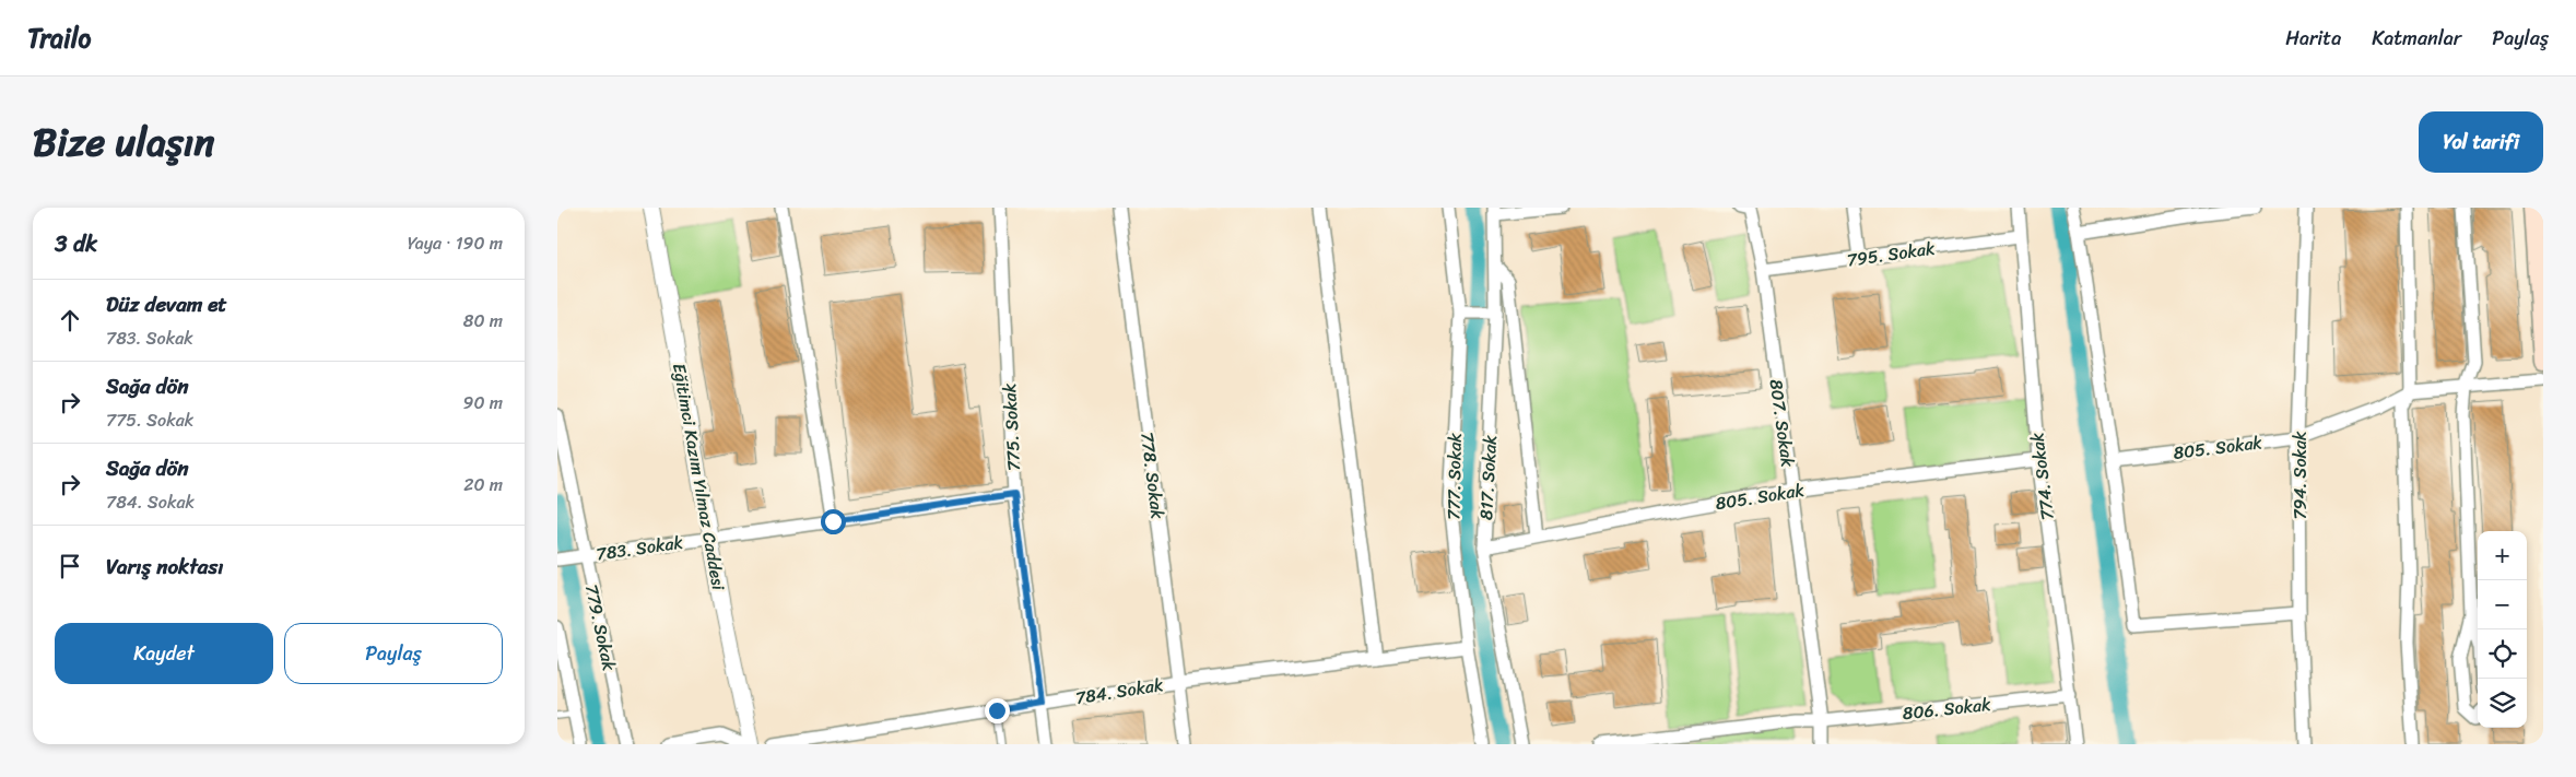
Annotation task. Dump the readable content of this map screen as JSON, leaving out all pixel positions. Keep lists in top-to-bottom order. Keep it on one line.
{"streets":{"street":["795. Sokak","807. Sokak","775. Sokak","805. Sokak","778. Sokak","794. Sokak","Eğitimci Kazım Yılmaz Caddesi","777. Sokak","774. Sokak","817. Sokak","783. Sokak","779. Sokak","784. Sokak","806. Sokak"]},"crossings":[["795. Sokak","807. Sokak"],["795. Sokak","774. Sokak"],["807. Sokak","805. Sokak"],["807. Sokak","806. Sokak"],["775. Sokak","783. Sokak"],["775. Sokak","784. Sokak"],["805. Sokak","794. Sokak"],["805. Sokak","774. Sokak"],["805. Sokak","817. Sokak"],["778. Sokak","784. Sokak"],["Eğitimci Kazım Yılmaz Caddesi","783. Sokak"],["777. Sokak","784. Sokak"],["774. Sokak","806. Sokak"],["783. Sokak","779. Sokak"]],"page":{"header":"Trailo","nav":["Harita","Katmanlar","Paylaş"],"title":"Bize ulaşın","buttons":["Yol tarifi",["Kaydet","Paylaş"]],"heading":["3 dk","Yaya · 190 m"],"list":[["Düz devam et","783. Sokak","80 m"],["Sağa dön","775. Sokak","90 m"],["Sağa dön","784. Sokak","20 m"],"Varış noktası"],"map_buttons":["+","−"]}}
